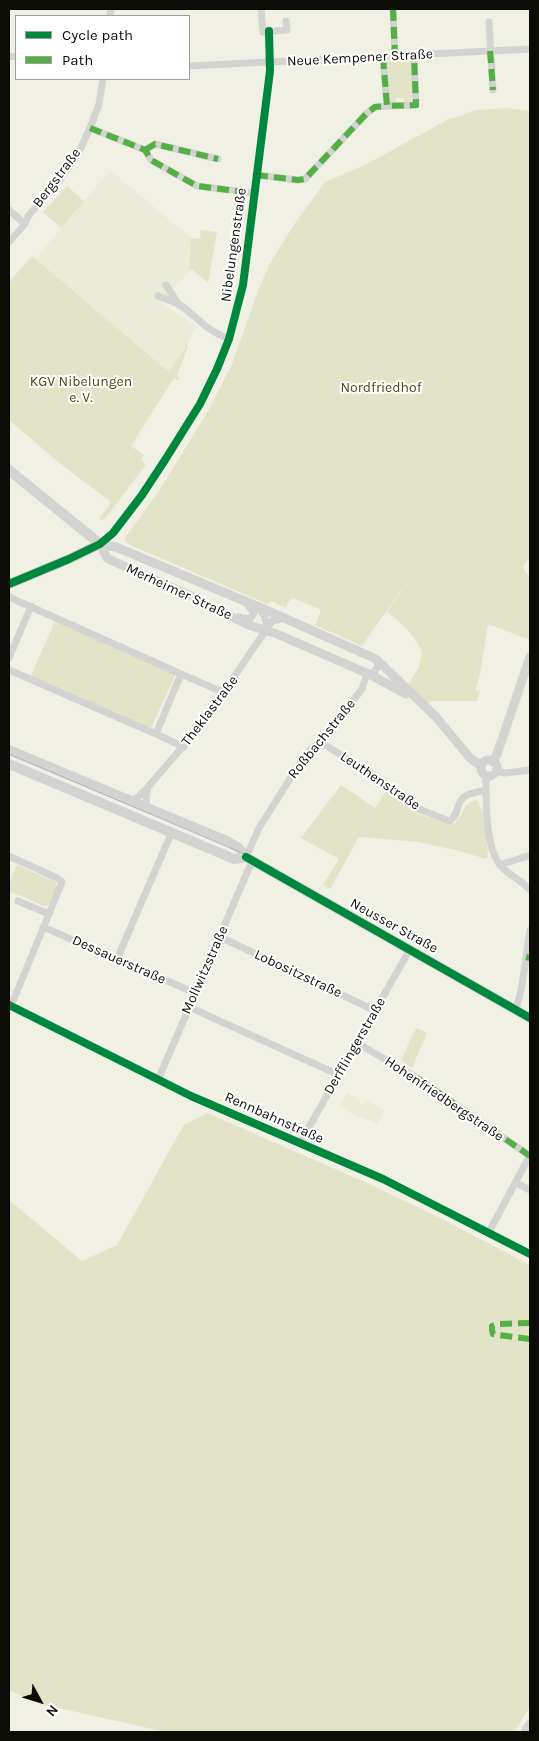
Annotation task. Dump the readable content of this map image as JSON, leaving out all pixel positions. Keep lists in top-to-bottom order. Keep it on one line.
{"streets":{"main road":["Merheimer Straße","Neusser Straße"],"street":["Neue Kempener Straße","Bergstraße","Nibelungenstraße","Theklastraße","Roßbachstraße","Leuthenstraße","Dessauerstraße","Mollwitzstraße","Lobositzstraße","Derfflingerstraße","Hohenfriedbergstraße","Rennbahnstraße"]},"crossings":[["Neue Kempener Straße","Nibelungenstraße"],["Nibelungenstraße","Merheimer Straße"],["Merheimer Straße","Theklastraße"],["Merheimer Straße","Roßbachstraße"],["Theklastraße","Neusser Straße"],["Roßbachstraße","Leuthenstraße"],["Roßbachstraße","Neusser Straße"],["Roßbachstraße","Mollwitzstraße"],["Neusser Straße","Mollwitzstraße"],["Neusser Straße","Derfflingerstraße"],["Dessauerstraße","Mollwitzstraße"],["Mollwitzstraße","Lobositzstraße"],["Mollwitzstraße","Rennbahnstraße"],["Lobositzstraße","Derfflingerstraße"],["Derfflingerstraße","Hohenfriedbergstraße"],["Derfflingerstraße","Rennbahnstraße"]],"parks":["KGV Nibelungen e. V.","Nordfriedhof"],"legend":["Cycle path","Path"],"north":"bottom right"}
